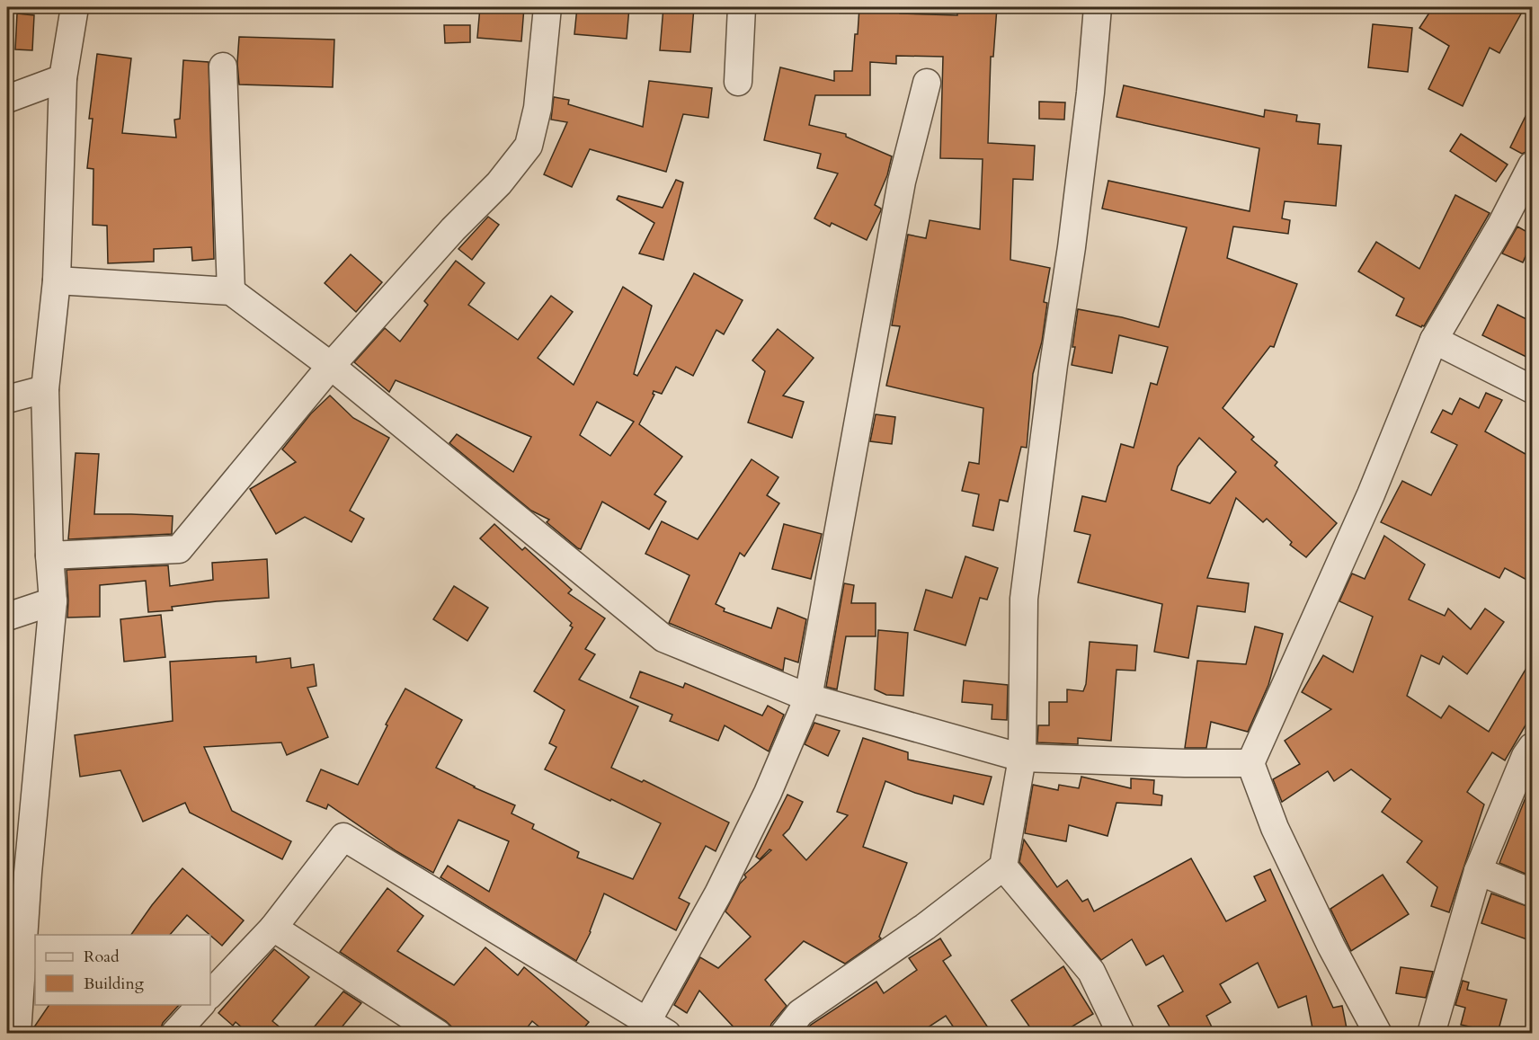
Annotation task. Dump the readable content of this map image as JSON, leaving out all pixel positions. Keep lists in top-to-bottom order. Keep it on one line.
{"legend":["Road","Building"]}
